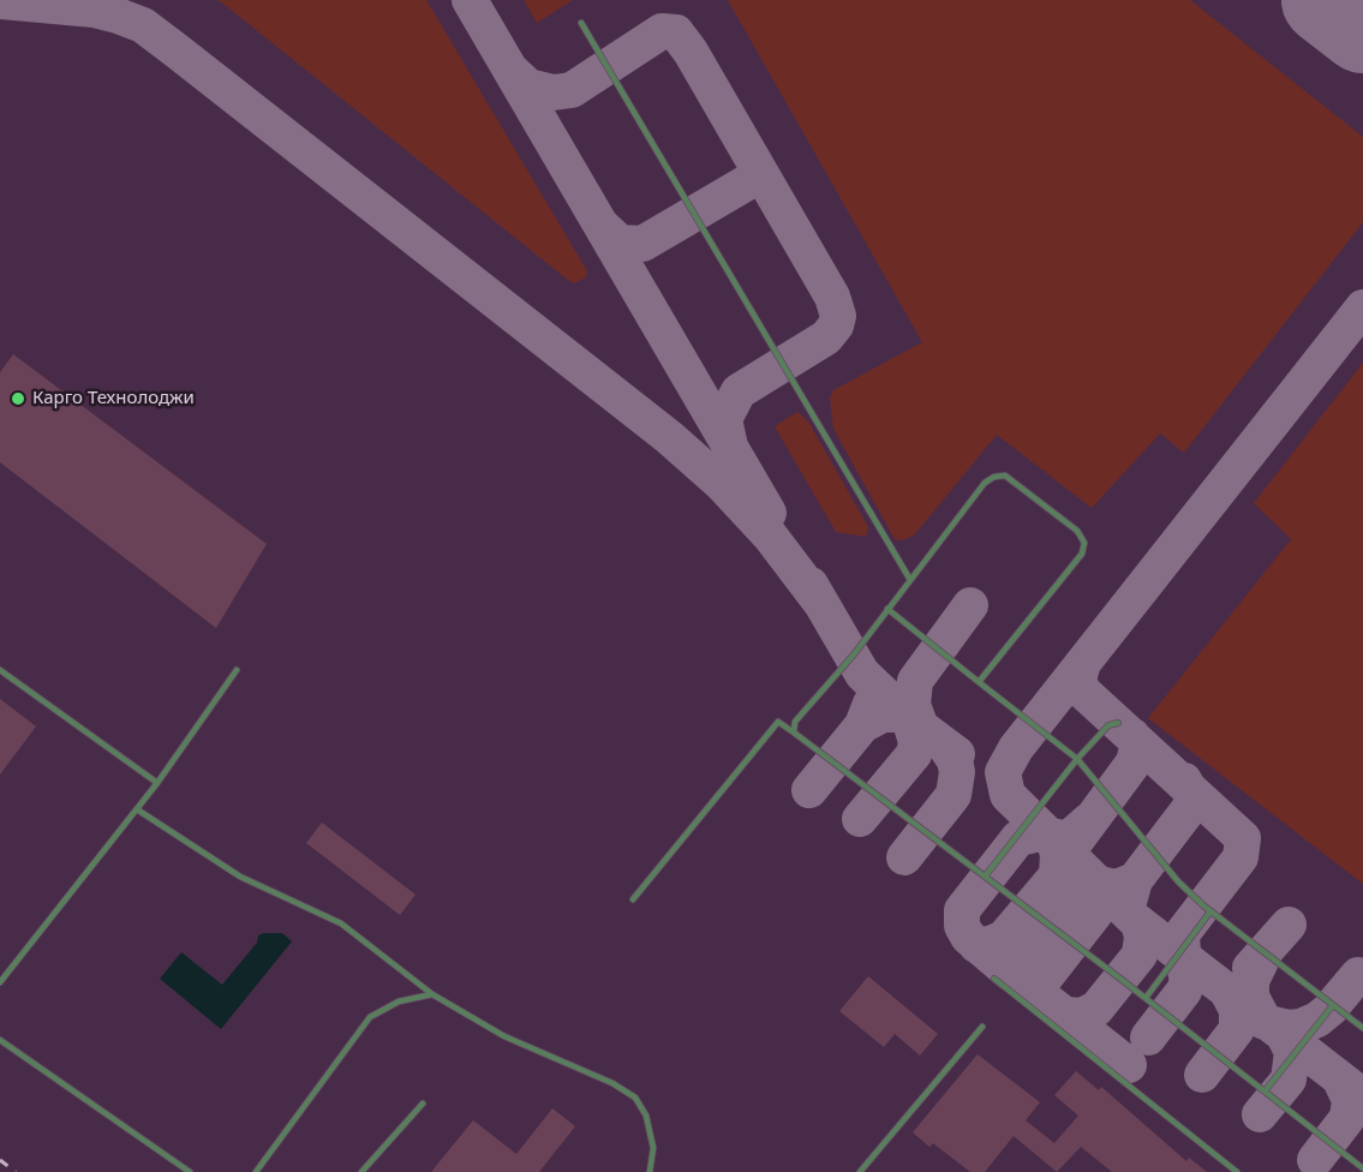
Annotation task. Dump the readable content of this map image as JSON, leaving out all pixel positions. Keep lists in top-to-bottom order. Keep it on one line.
{"places":["Карго Технолоджи"]}
